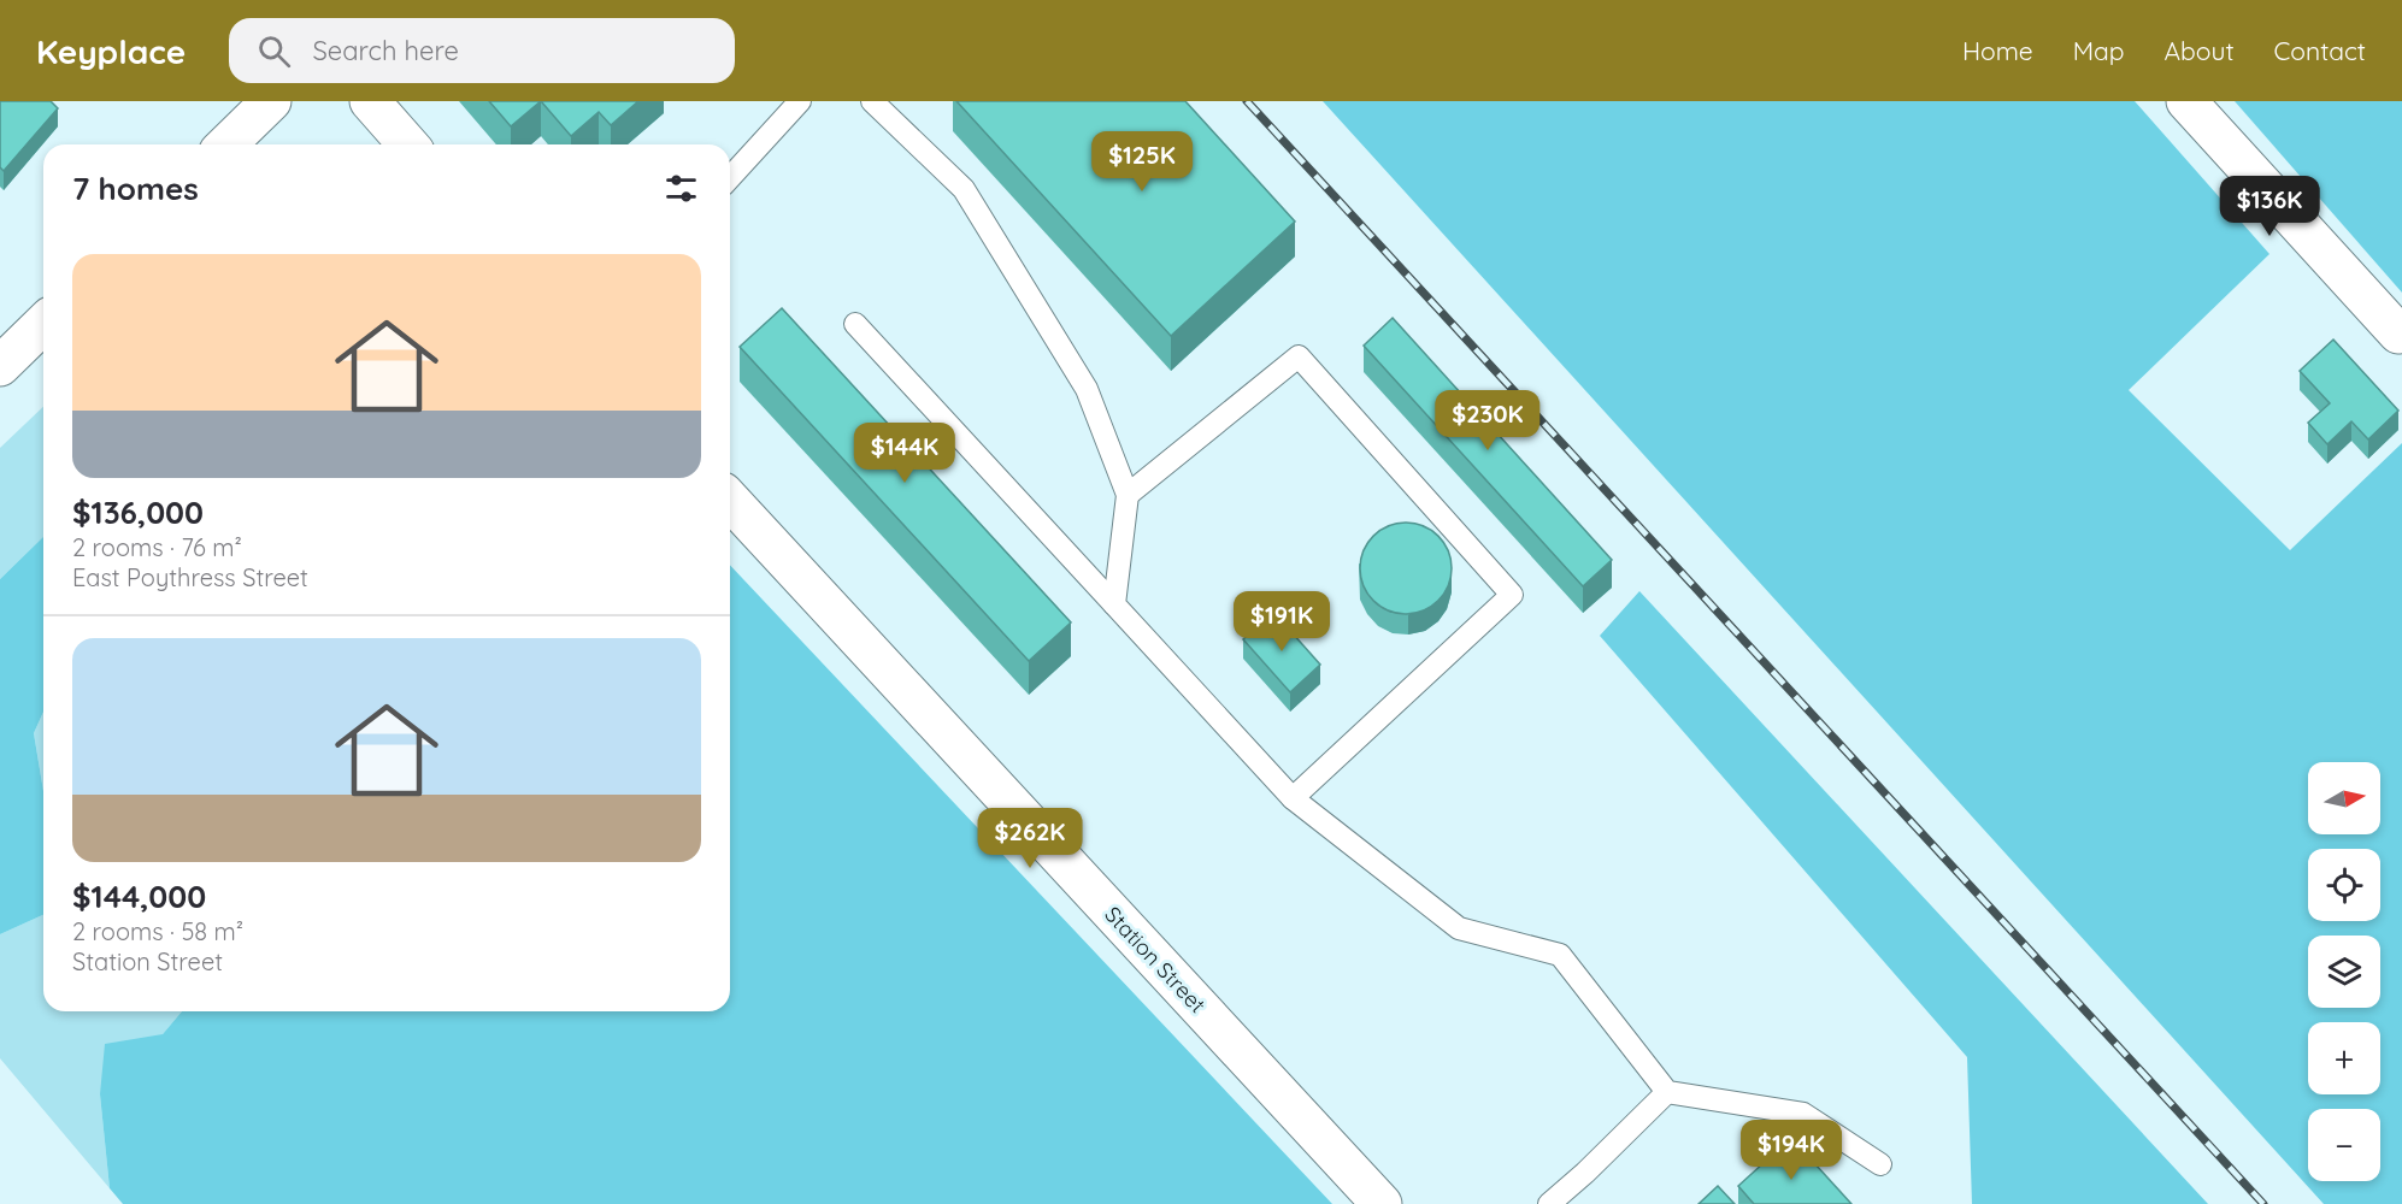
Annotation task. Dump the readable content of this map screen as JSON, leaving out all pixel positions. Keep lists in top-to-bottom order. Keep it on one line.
{"streets":{"street":["Station Street"]},"north":"right","page":{"header":"Keyplace","search":"Search here","nav":["Home","Map","About","Contact"],"price":["$125K","$136K","$230K","$144K","$191K","$262K","$194K"],"heading":"7 homes","list":[{"name":"$136,000","note":"2 rooms · 76 m² · East Poythress Street"},{"name":"$144,000","note":"2 rooms · 58 m² · Station Street"}],"map_buttons":["+","−"]}}
